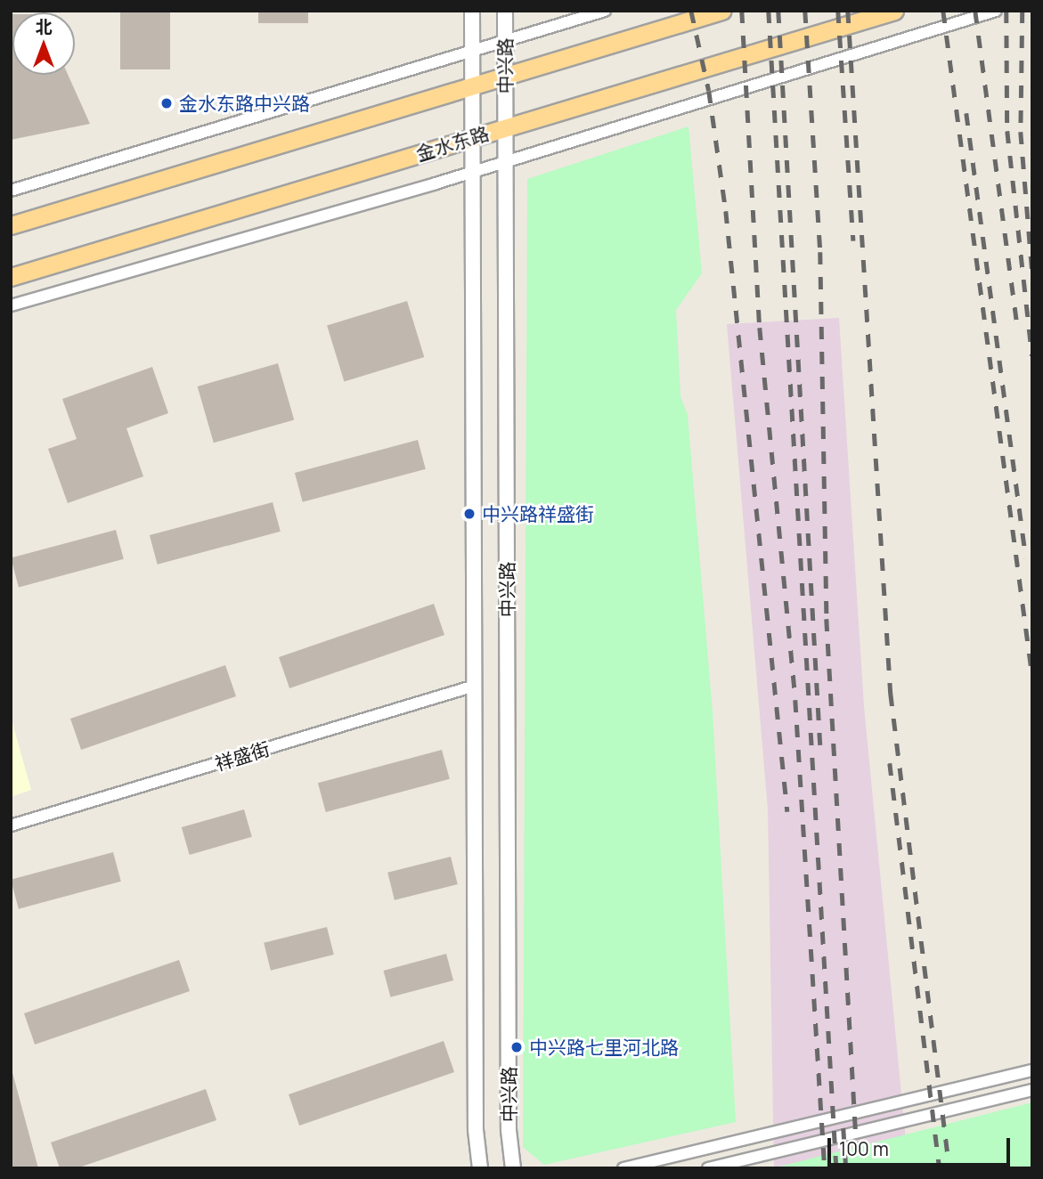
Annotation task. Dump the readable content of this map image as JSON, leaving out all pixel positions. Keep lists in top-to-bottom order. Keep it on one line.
{"streets":{"main road":["金水东路"],"street":["中兴路","祥盛街"]},"crossings":[["中兴路","金水东路"],["中兴路","祥盛街"]],"places":["金水东路中兴路","中兴路祥盛街","中兴路七里河北路"],"scale_bar":"100 m","north":"top"}
